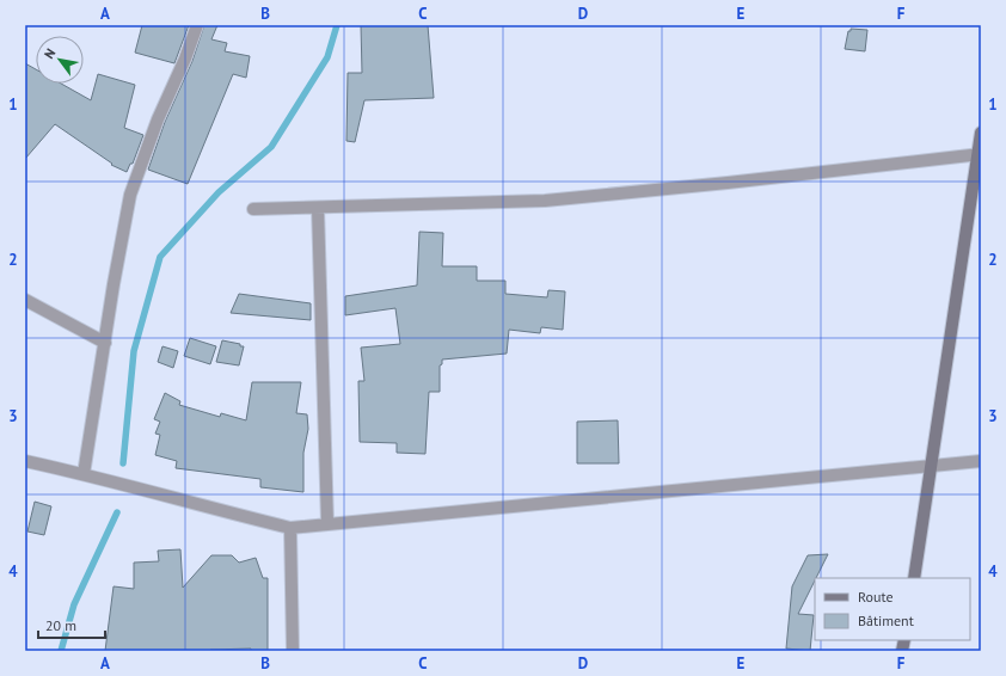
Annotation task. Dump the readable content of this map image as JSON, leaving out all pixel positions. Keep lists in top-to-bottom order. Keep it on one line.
{"legend":["Route","Bâtiment"],"scale_bar":"20 m","north":"top left","grid":{"columns":["A","B","C","D","E","F"],"rows":["1","2","3","4"]}}
